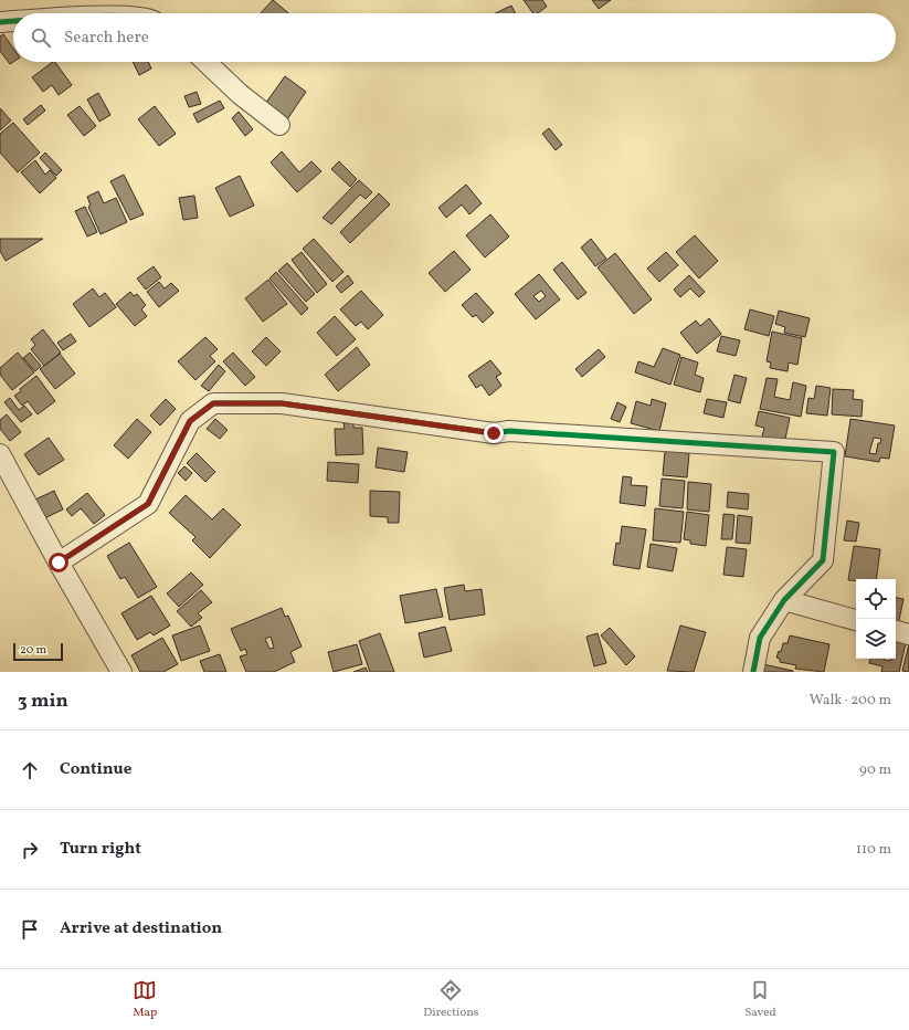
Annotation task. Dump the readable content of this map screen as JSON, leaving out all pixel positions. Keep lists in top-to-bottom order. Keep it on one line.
{"scale_bar":"20 m","page":{"search":"Search here","scale":"20 m","heading":["3 min","Walk · 200 m"],"list":[["Continue","90 m"],["Turn right","110 m"],"Arrive at destination"],"nav":["Map","Directions","Saved"]}}
